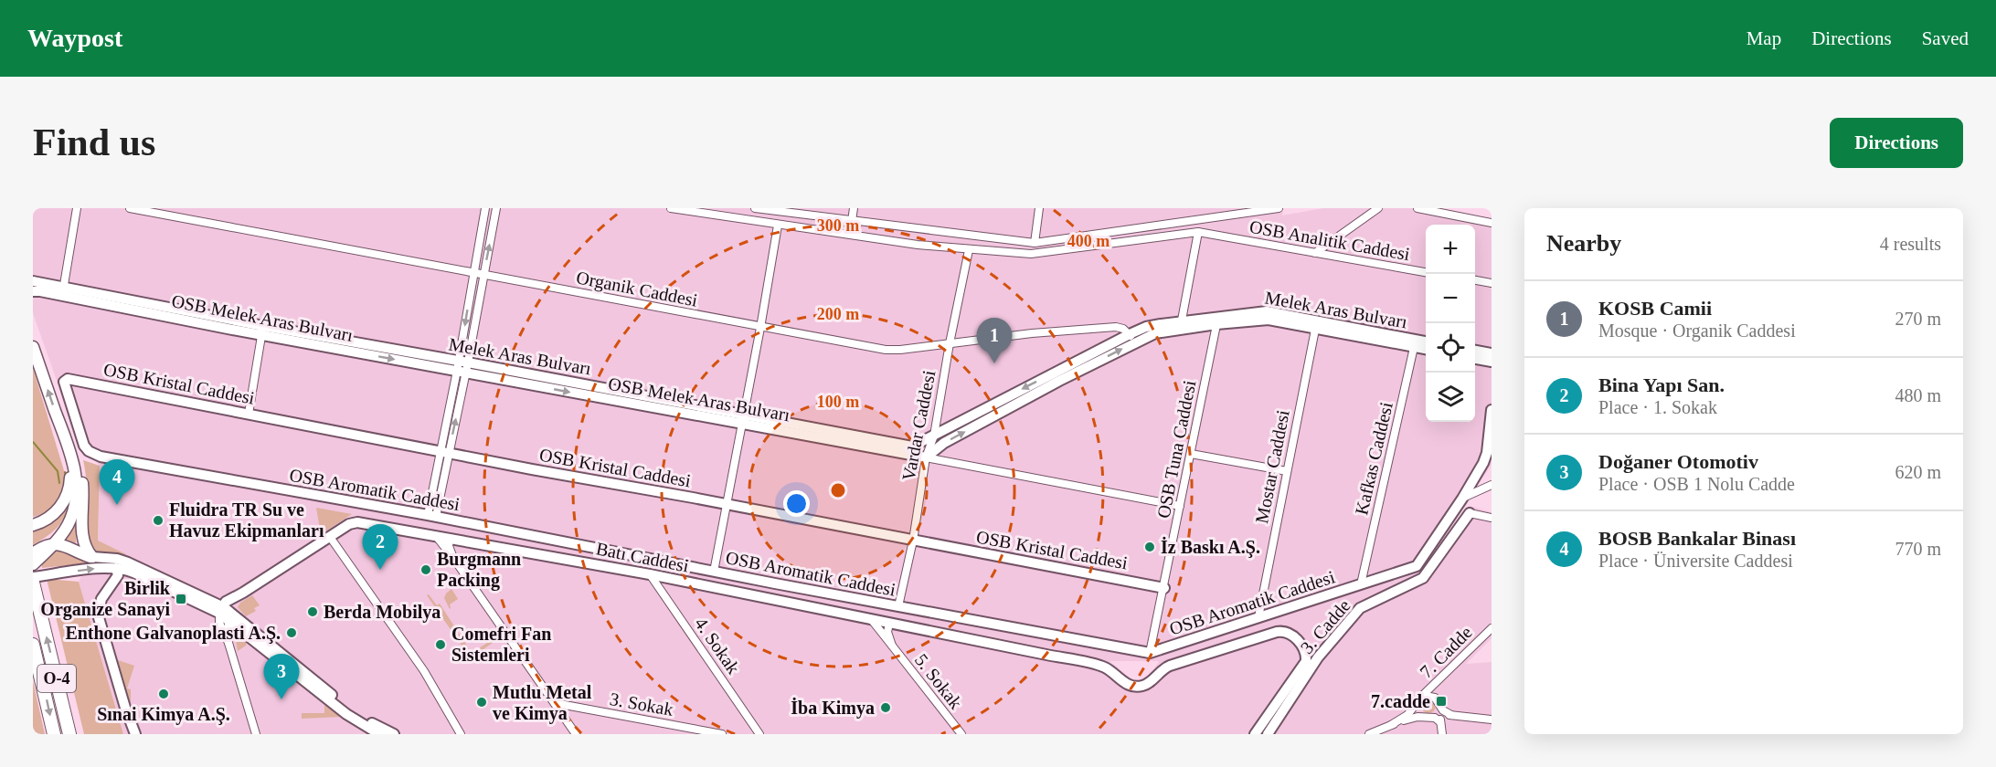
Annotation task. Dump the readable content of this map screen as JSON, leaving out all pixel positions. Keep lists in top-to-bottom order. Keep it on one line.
{"streets":{"highway":["O-4"],"street":["OSB Analitik Caddesi","Organik Caddesi","Melek Aras Bulvarı","OSB Melek Aras Bulvarı","OSB Kristal Caddesi","Vardar Caddesi","OSB Tuna Caddesi","Kafkas Caddesi","Mostar Caddesi","OSB Aromatik Caddesi","Batı Caddesi","3. Cadde","4. Sokak","7. Cadde","5. Sokak","3. Sokak"]},"crossings":[["OSB Analitik Caddesi","Vardar Caddesi"],["Organik Caddesi","Vardar Caddesi"],["Melek Aras Bulvarı","Kafkas Caddesi"],["OSB Melek Aras Bulvarı","Vardar Caddesi"],["OSB Kristal Caddesi","Vardar Caddesi"],["OSB Kristal Caddesi","OSB Tuna Caddesi"],["OSB Kristal Caddesi","OSB Aromatik Caddesi"],["Vardar Caddesi","OSB Aromatik Caddesi"],["OSB Tuna Caddesi","OSB Aromatik Caddesi"],["Kafkas Caddesi","OSB Aromatik Caddesi"],["Mostar Caddesi","OSB Aromatik Caddesi"],["Batı Caddesi","4. Sokak"],["Batı Caddesi","5. Sokak"]],"places":{"other":["Fluidra TR Su ve Havuz Ekipmanları","İz Baskı A.Ş.","Burgmann Packing","Berda Mobilya","Enthone Galvanoplasti A.Ş.","Comefri Fan Sistemleri","Sınai Kimya A.Ş.","Mutlu Metal ve Kimya","İba Kimya"],"transit":["Birlik Organize Sanayi","7.cadde"]},"page":{"header":"Waypost","nav":["Map","Directions","Saved"],"buttons":"Directions","title":"Find us","heading":["Nearby","4 results"],"map_buttons":["+","−"],"list":[{"mark":"1","name":"KOSB Camii","note":"Mosque · Organik Caddesi","value":"270 m"},{"mark":"2","name":"Bina Yapı San.","note":"Place · 1. Sokak","value":"480 m"},{"mark":"3","name":"Doğaner Otomotiv","note":"Place · OSB 1 Nolu Cadde","value":"620 m"},{"mark":"4","name":"BOSB Bankalar Binası","note":"Place · Üniversite Caddesi","value":"770 m"}],"pins":["1","4","2","3"]},"rings":["300 m","400 m","200 m","100 m"]}
